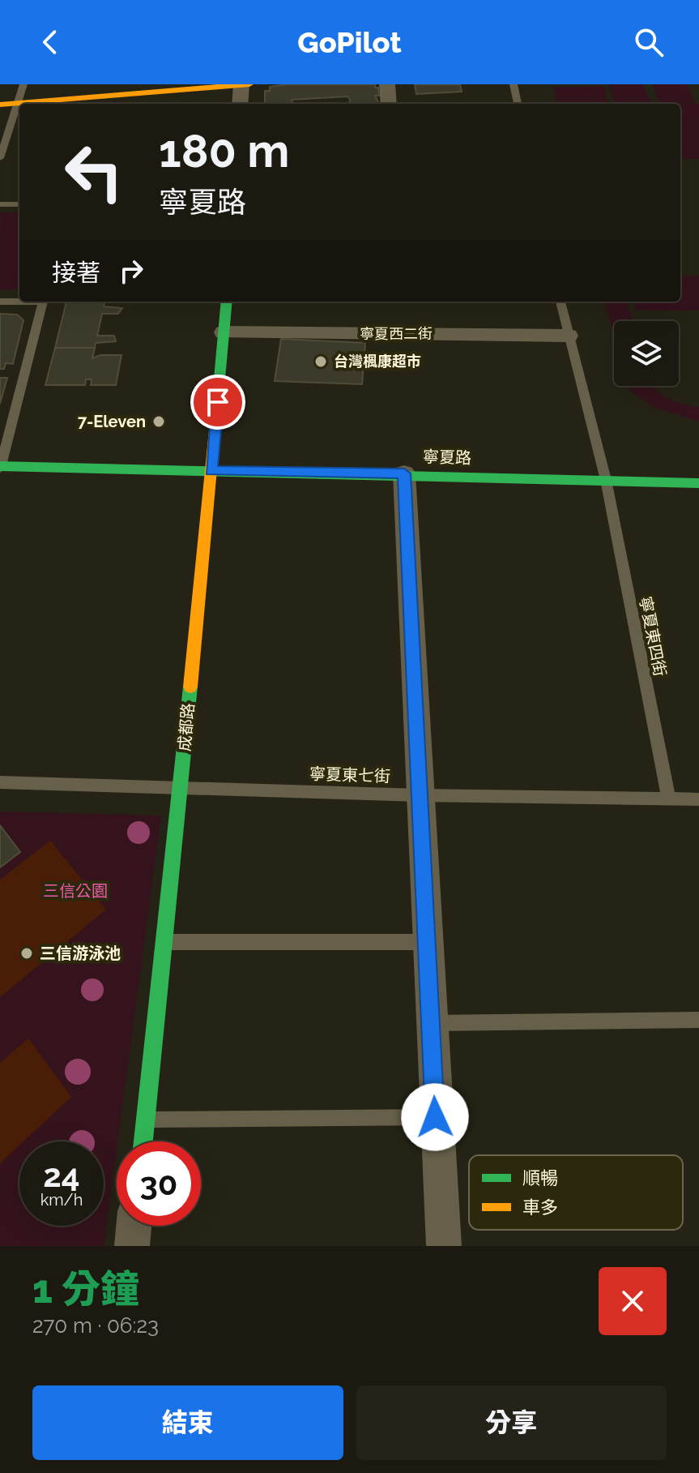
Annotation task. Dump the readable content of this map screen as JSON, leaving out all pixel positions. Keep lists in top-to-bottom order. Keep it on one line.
{"streets":{"street":["寧夏西二街","寧夏路","成都路"],"lane":["寧夏東四街","寧夏東七街"]},"crossings":[["寧夏西二街","寧夏東四街"],["寧夏西二街","成都路"],["寧夏路","寧夏東四街"],["寧夏路","成都路"],["寧夏東四街","寧夏東七街"],["成都路","寧夏東七街"]],"parks":["三信公園"],"places":["台灣楓康超市","7-Eleven","三信游泳池"],"legend":["順暢","車多"],"page":{"header":"GoPilot","turn":["180 m","寧夏路"],"then":"接著","speed":"24 km/h","limit":"30","heading":["1 分鐘","270 m · 06:23"],"buttons":["結束","分享"]}}
